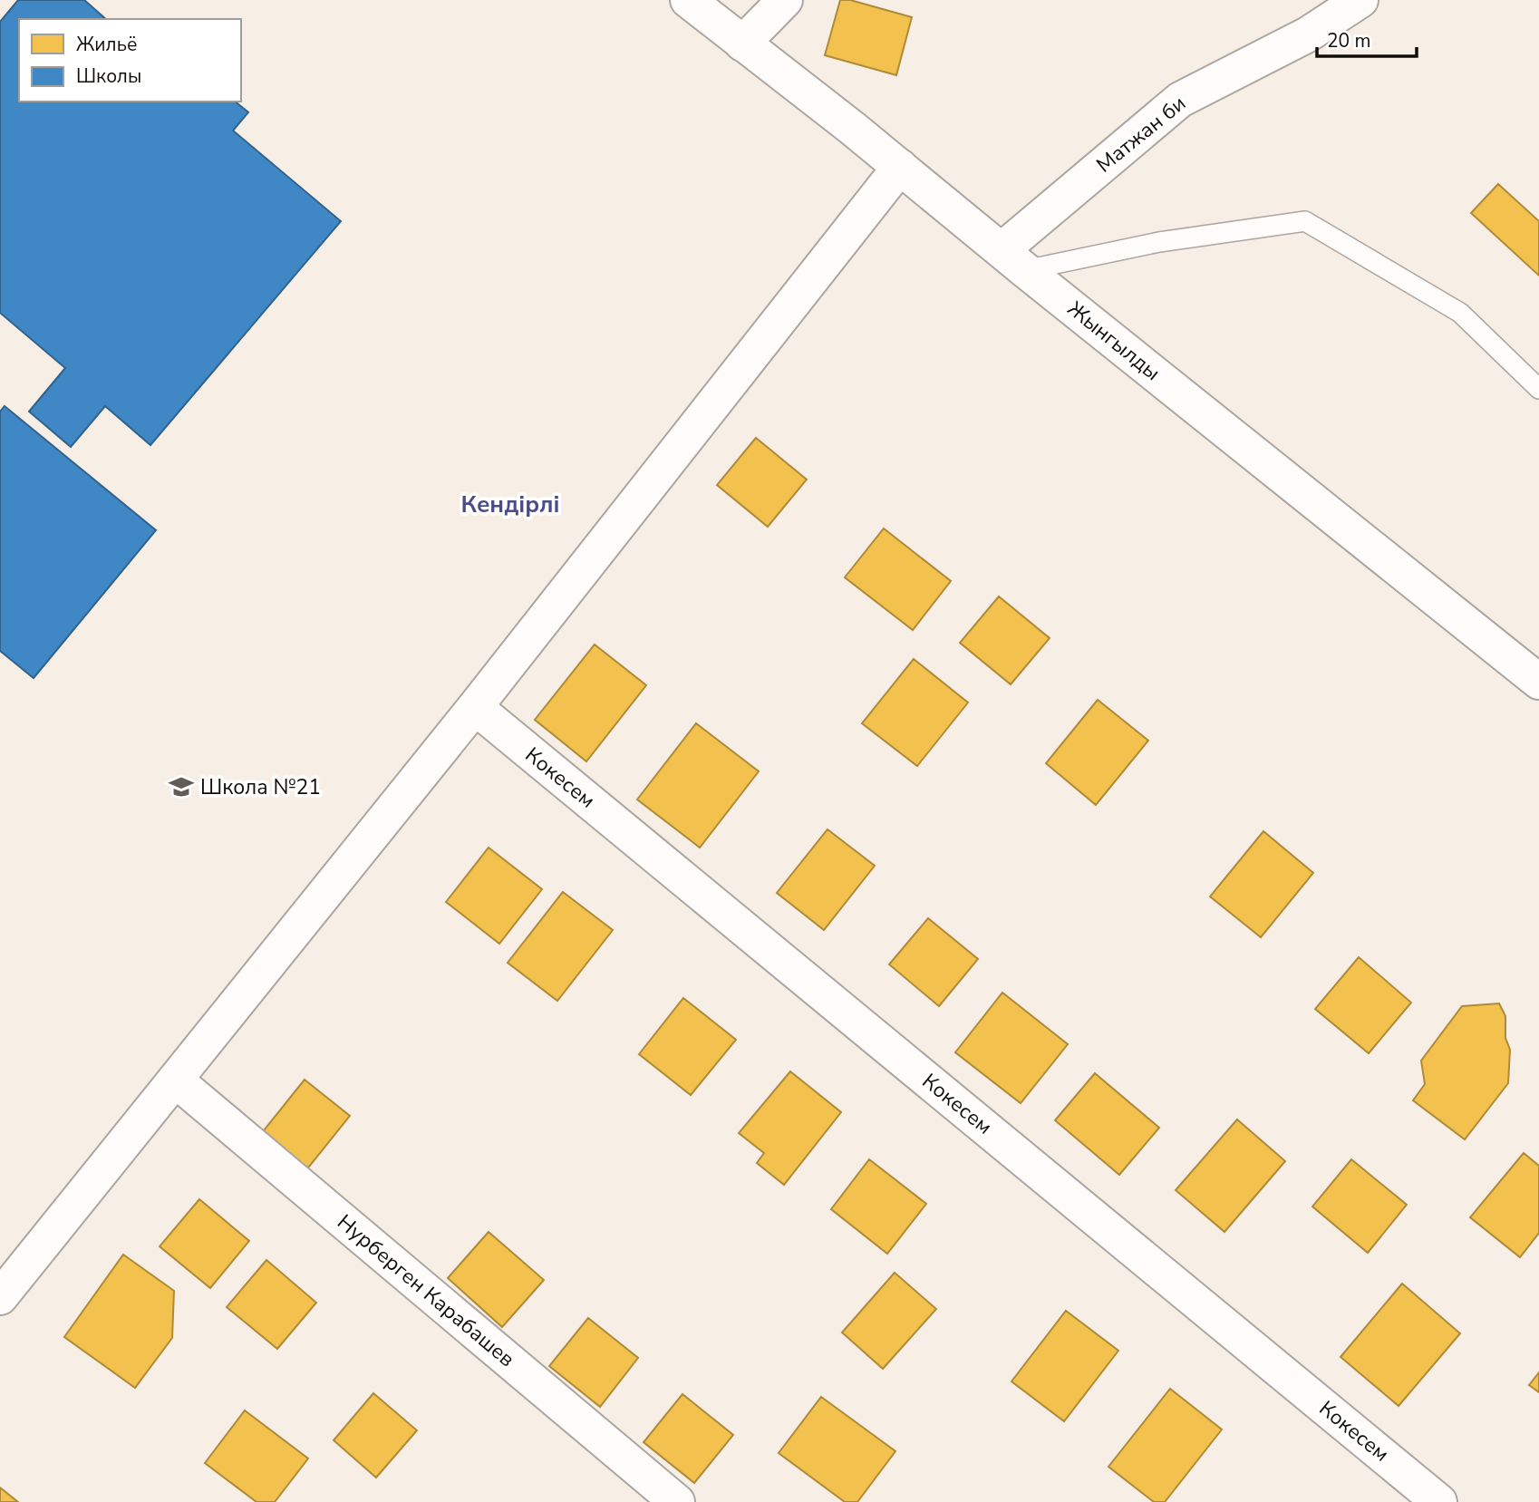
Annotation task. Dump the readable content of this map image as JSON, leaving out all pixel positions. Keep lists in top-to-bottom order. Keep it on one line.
{"streets":{"street":["Матжан би","Жынгылды","Кокесем","Нурберген Карабашев"]},"crossings":[["Матжан би","Жынгылды"]],"districts":["Кендірлі"],"places":{"school or university":["Школа №21"]},"legend":["Жильё","Школы"],"scale_bar":"20 m"}
